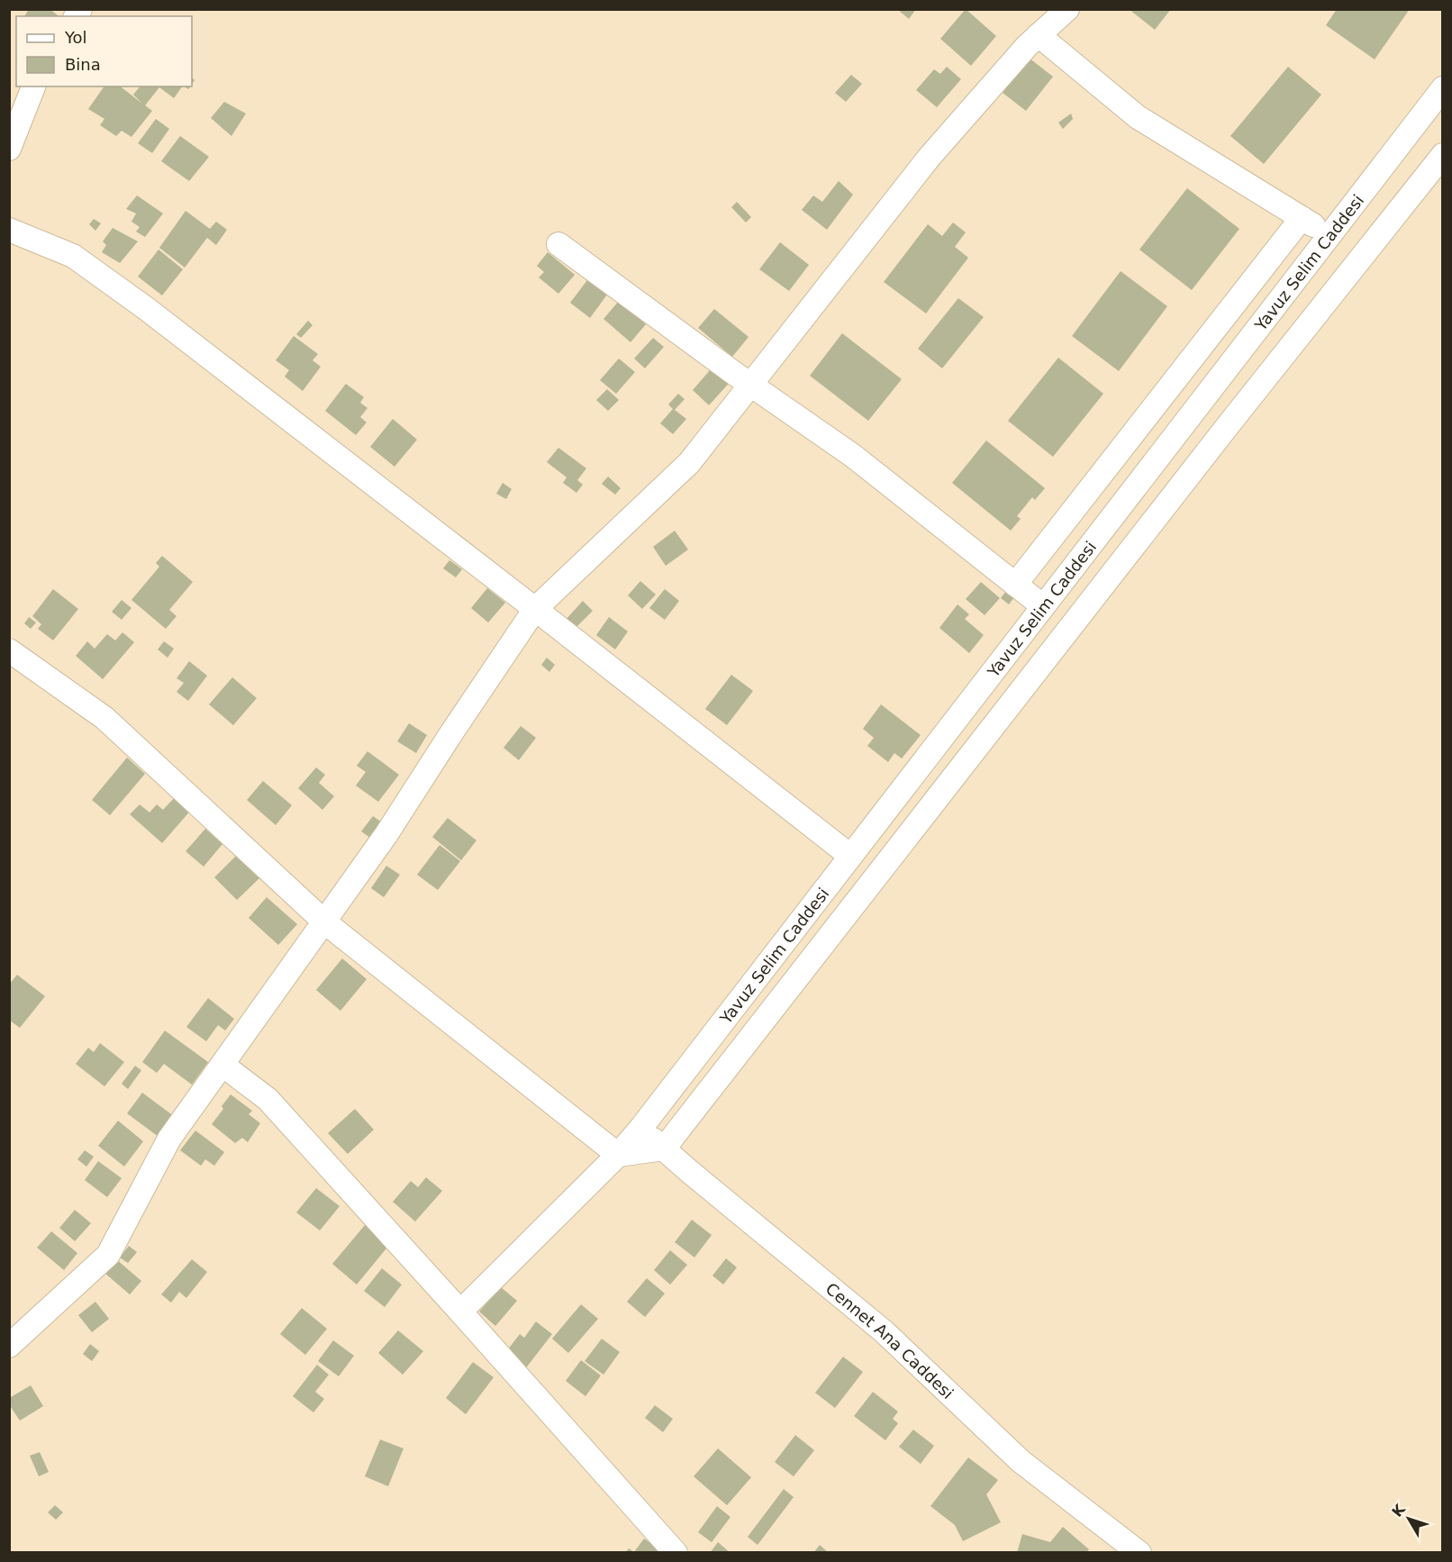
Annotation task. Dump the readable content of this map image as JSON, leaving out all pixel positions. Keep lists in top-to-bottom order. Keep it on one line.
{"streets":{"street":["Yavuz Selim Caddesi","Cennet Ana Caddesi"]},"crossings":[["Yavuz Selim Caddesi","Cennet Ana Caddesi"]],"legend":["Yol","Bina"],"north":"top left"}
